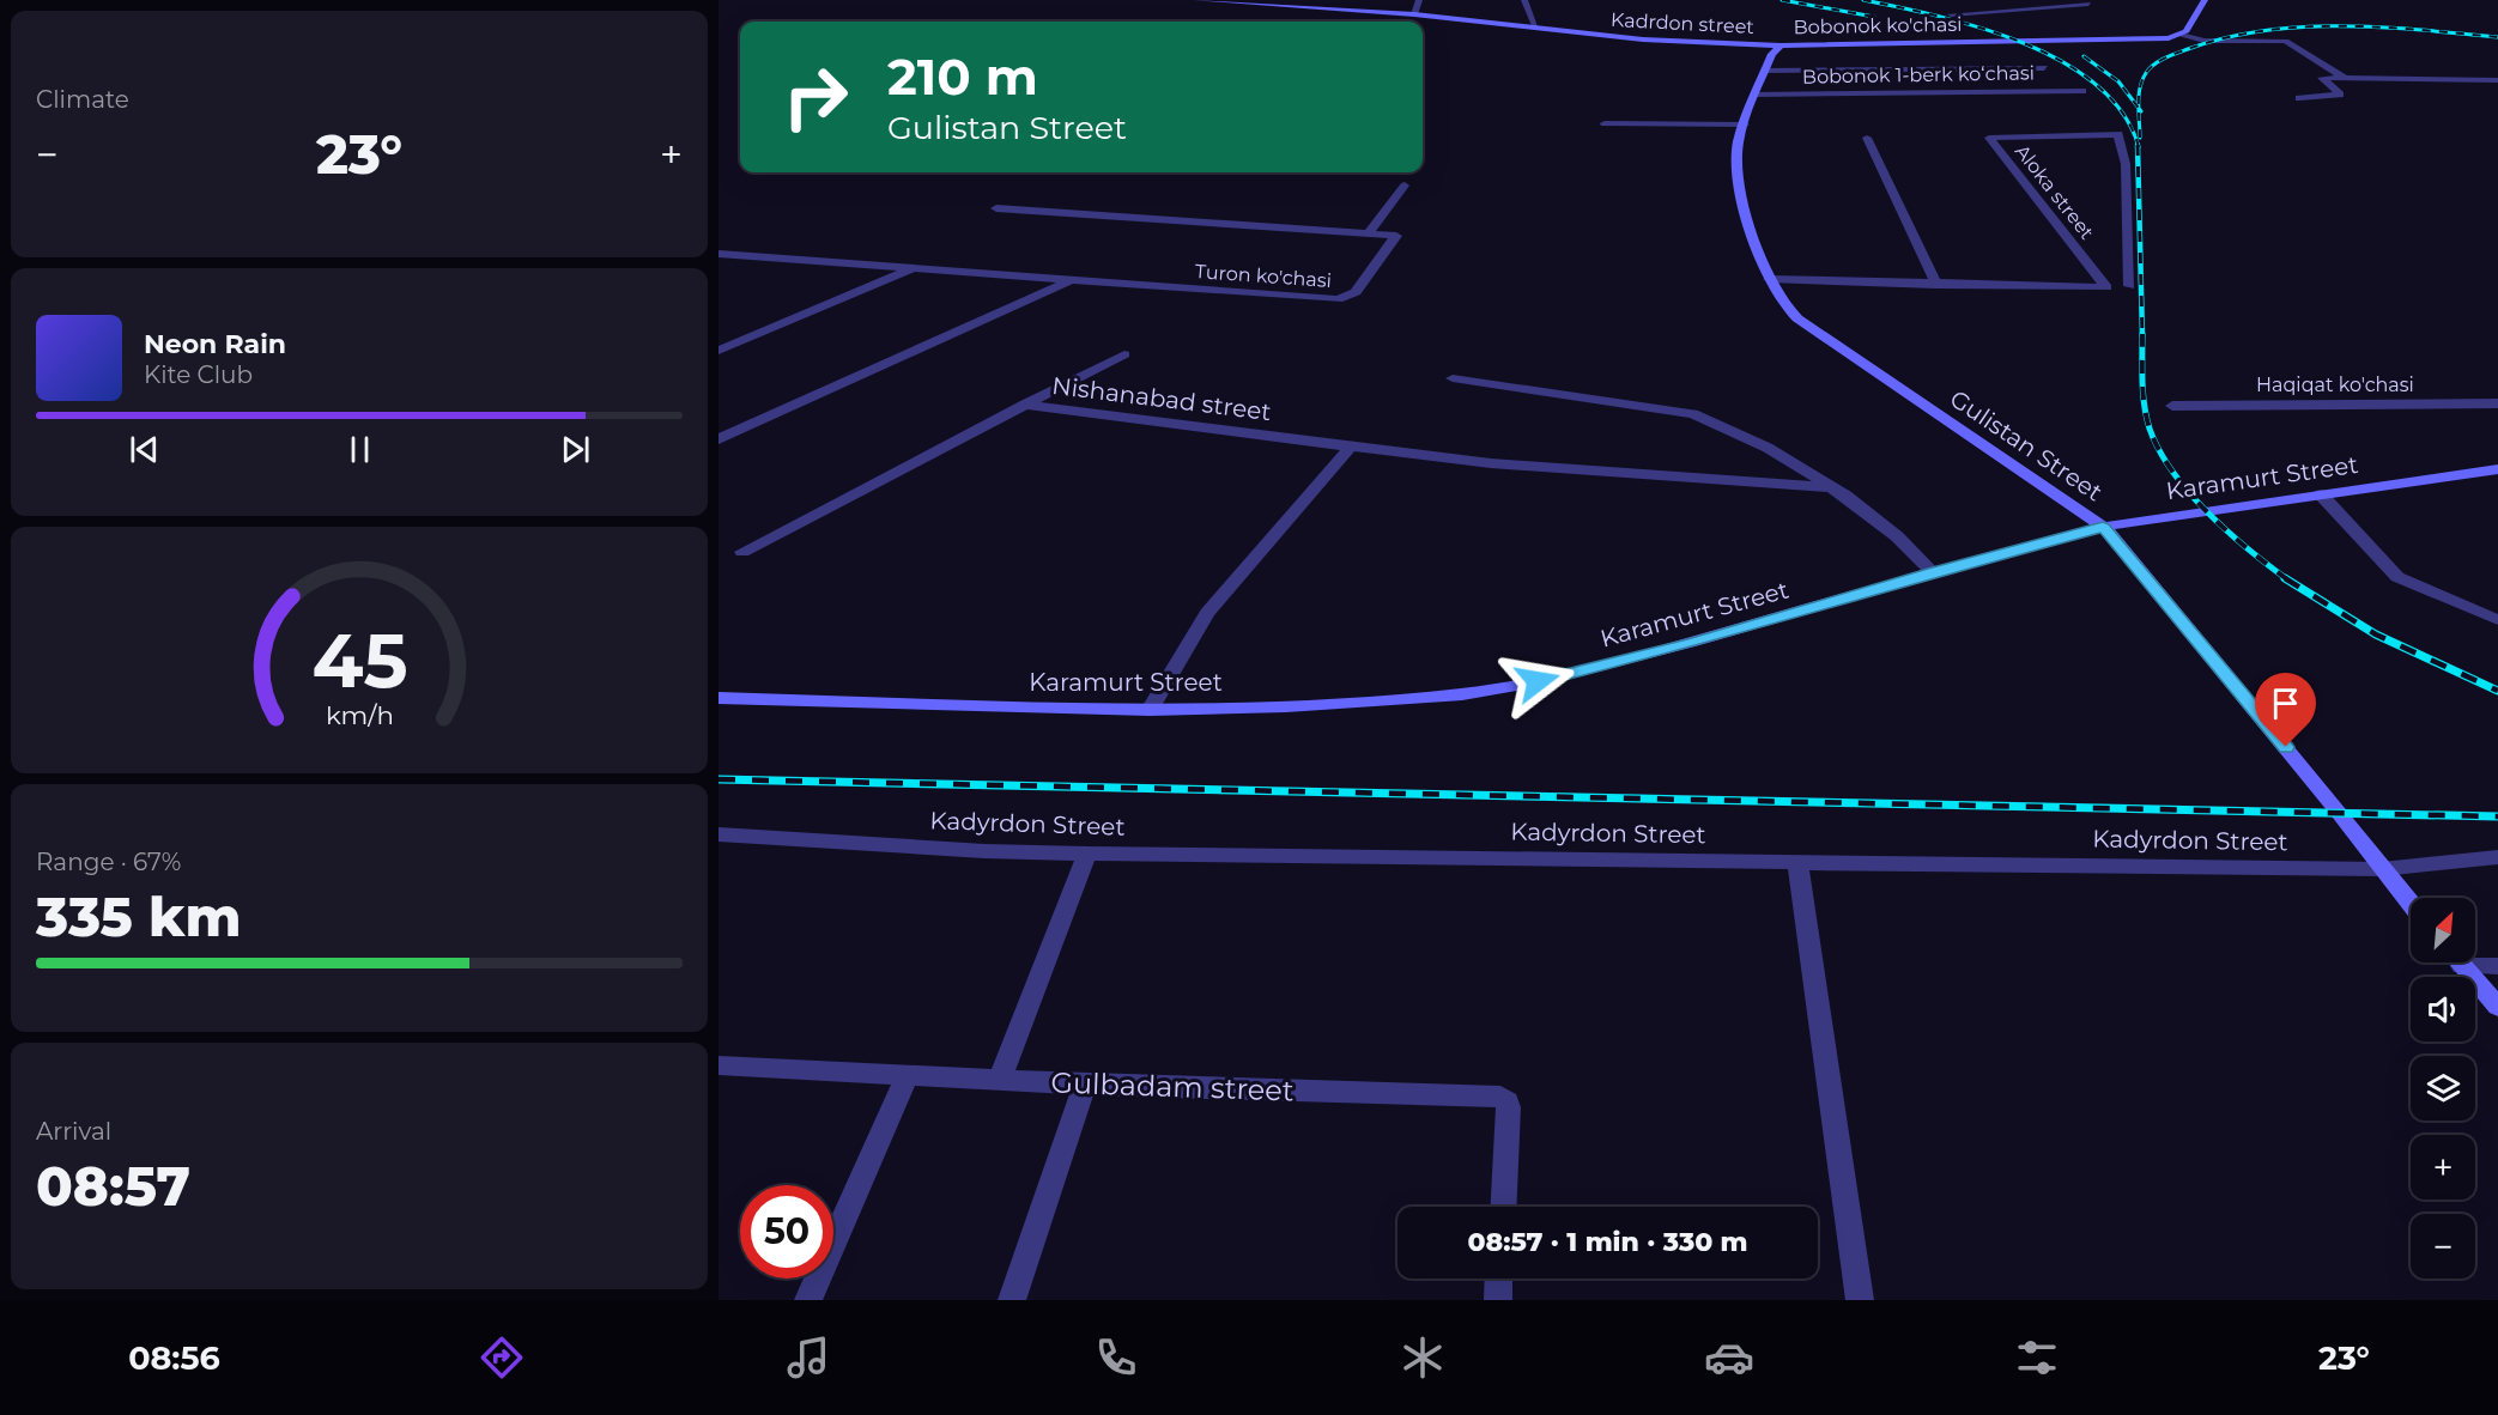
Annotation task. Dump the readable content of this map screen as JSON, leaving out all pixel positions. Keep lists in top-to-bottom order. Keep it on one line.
{"streets":{"main road":["Kadrdon street","Bobonok ko'chasi","Gulistan Street","Karamurt Street"],"street":["Bobonok 1-berk koʻchasi","Aloka street","Turon ko'chasi","Haqiqat ko'chasi","Nishanabad street","Kadyrdon Street","Gulbadam street"]},"crossings":[["Kadrdon street","Bobonok ko'chasi"],["Bobonok ko'chasi","Bobonok 1-berk koʻchasi"],["Bobonok ko'chasi","Gulistan Street"],["Gulistan Street","Karamurt Street"],["Gulistan Street","Kadyrdon Street"]],"north":"top right","page":{"tile":["Climate",["Range · 67%","335 km"],["Arrival","08:57"]],"turn":["210 m","Gulistan Street"],"heat":["−","23°","+"],"song":["Neon Rain","Kite Club"],"map_buttons":["+","−"],"limit":"50","trip":"08:57 · 1 min · 330 m","tabs":["08:56","23°"],"gauge":["45","km/h"]}}
